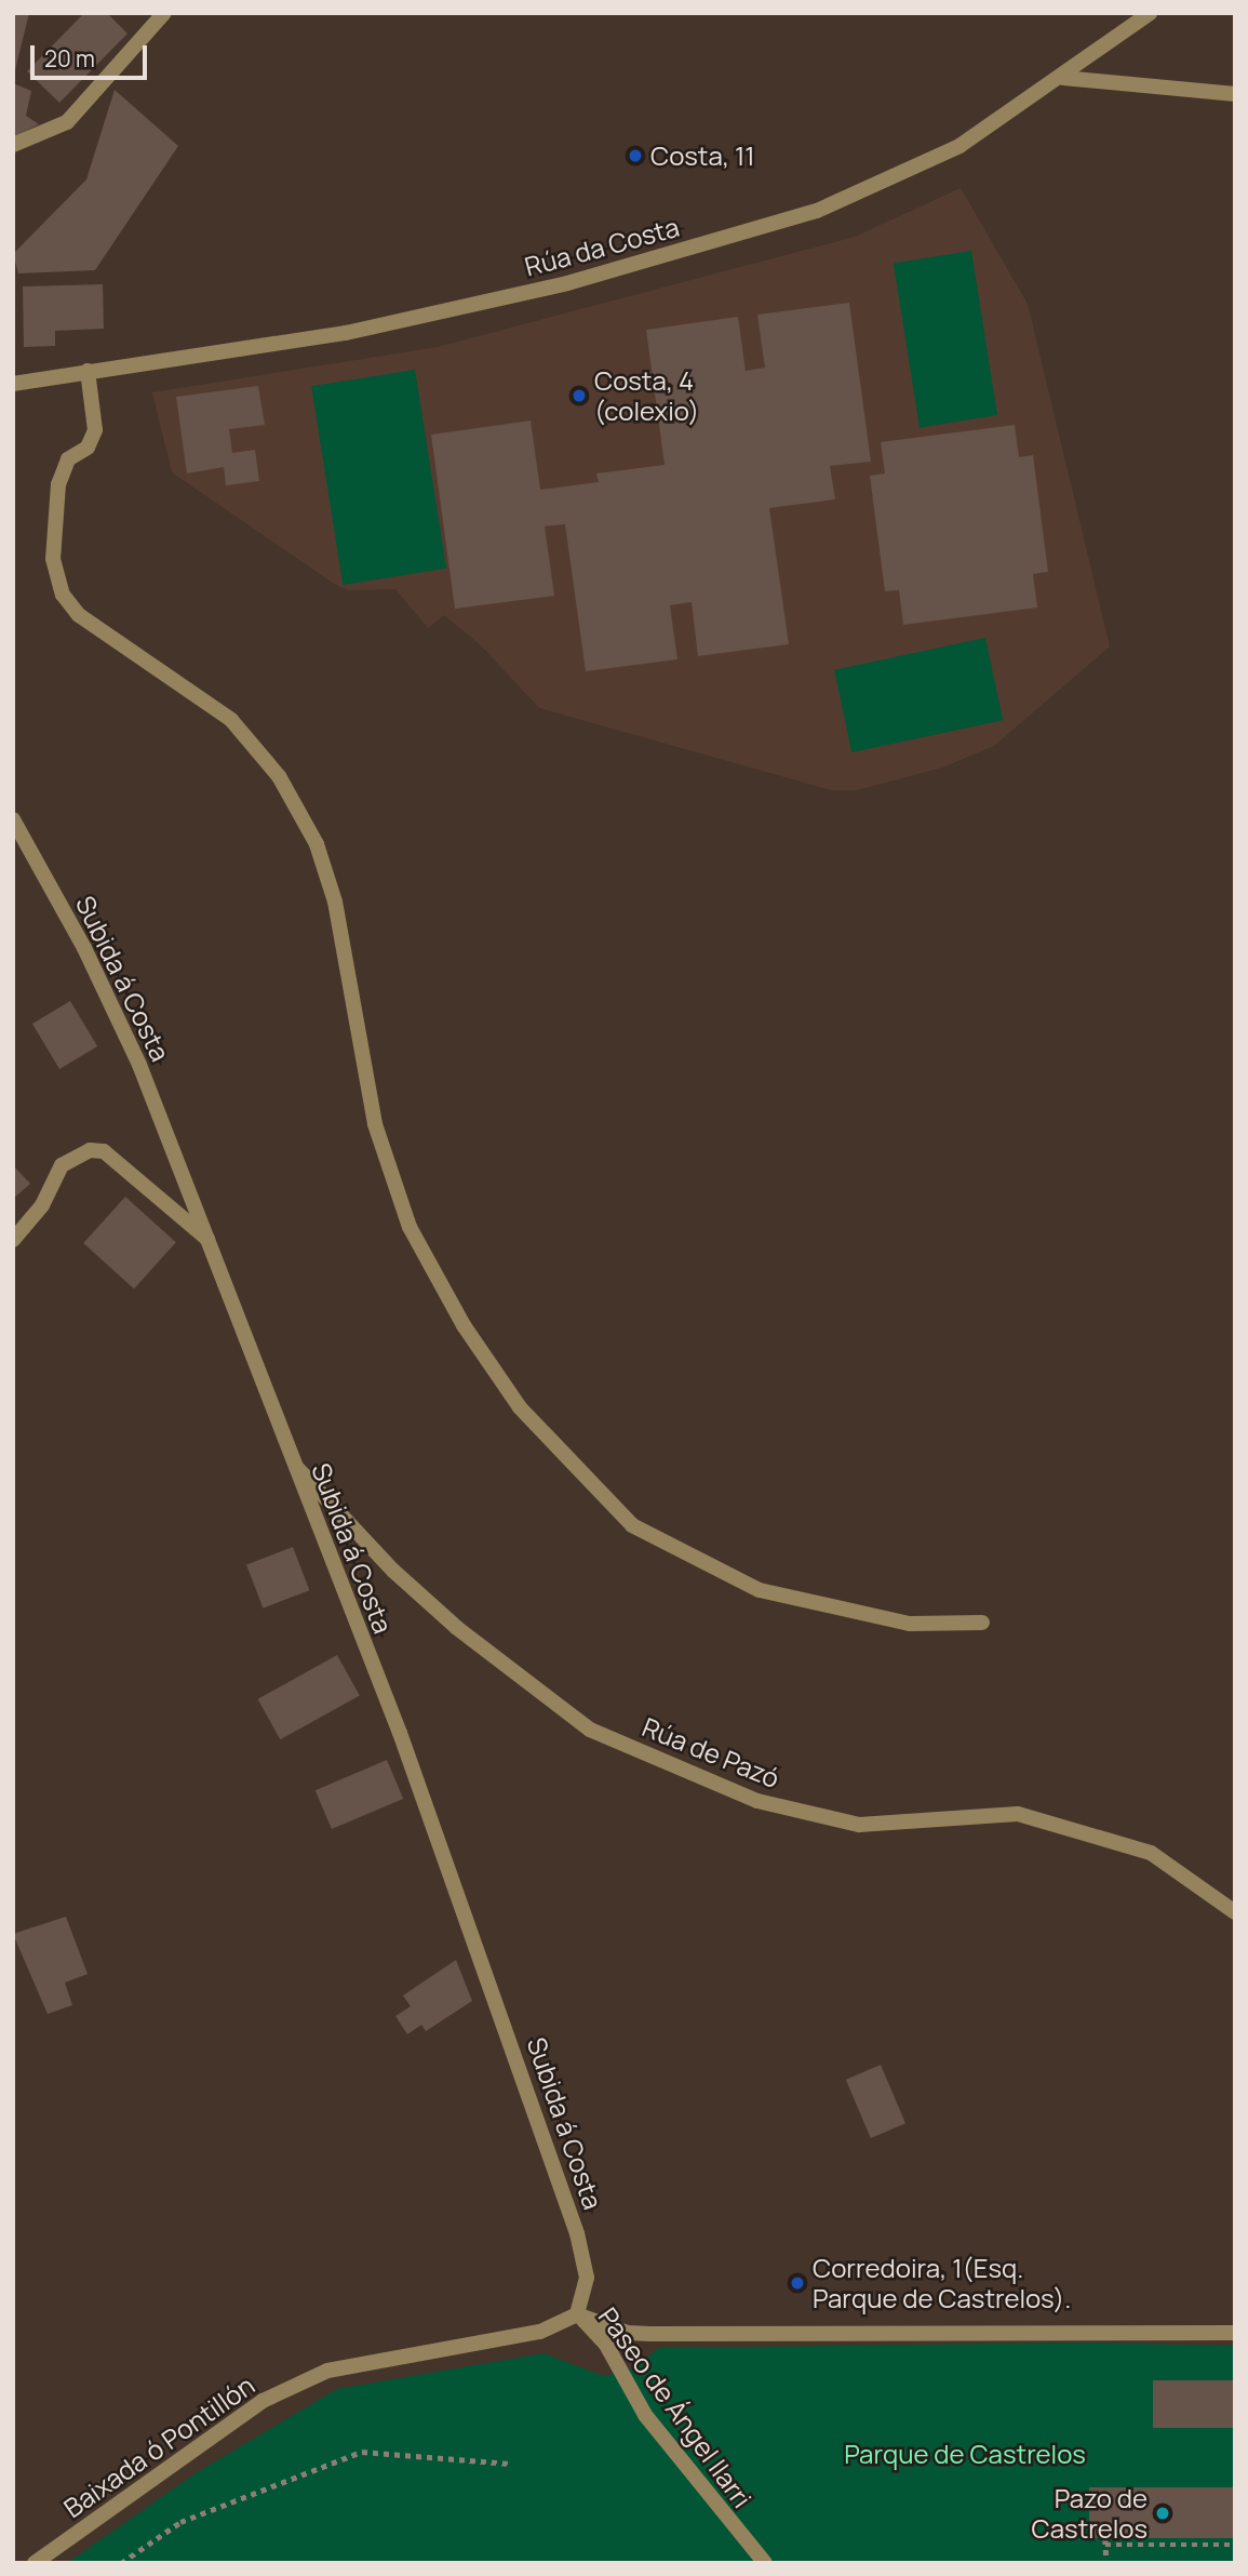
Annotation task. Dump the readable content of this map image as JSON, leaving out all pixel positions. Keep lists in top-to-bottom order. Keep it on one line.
{"streets":{"street":["Rúa da Costa","Subida á Costa","Rúa de Pazó","Paseo de Ángel Ilarri","Baixada ó Pontillón"]},"crossings":[["Subida á Costa","Rúa de Pazó"],["Subida á Costa","Paseo de Ángel Ilarri"],["Subida á Costa","Baixada ó Pontillón"],["Paseo de Ángel Ilarri","Baixada ó Pontillón"]],"parks":["Parque de Castrelos"],"places":["Costa, 11","Costa, 4 (colexio)","Corredoira, 1(Esq. Parque de Castrelos).","Pazo de Castrelos"],"scale_bar":"20 m"}
